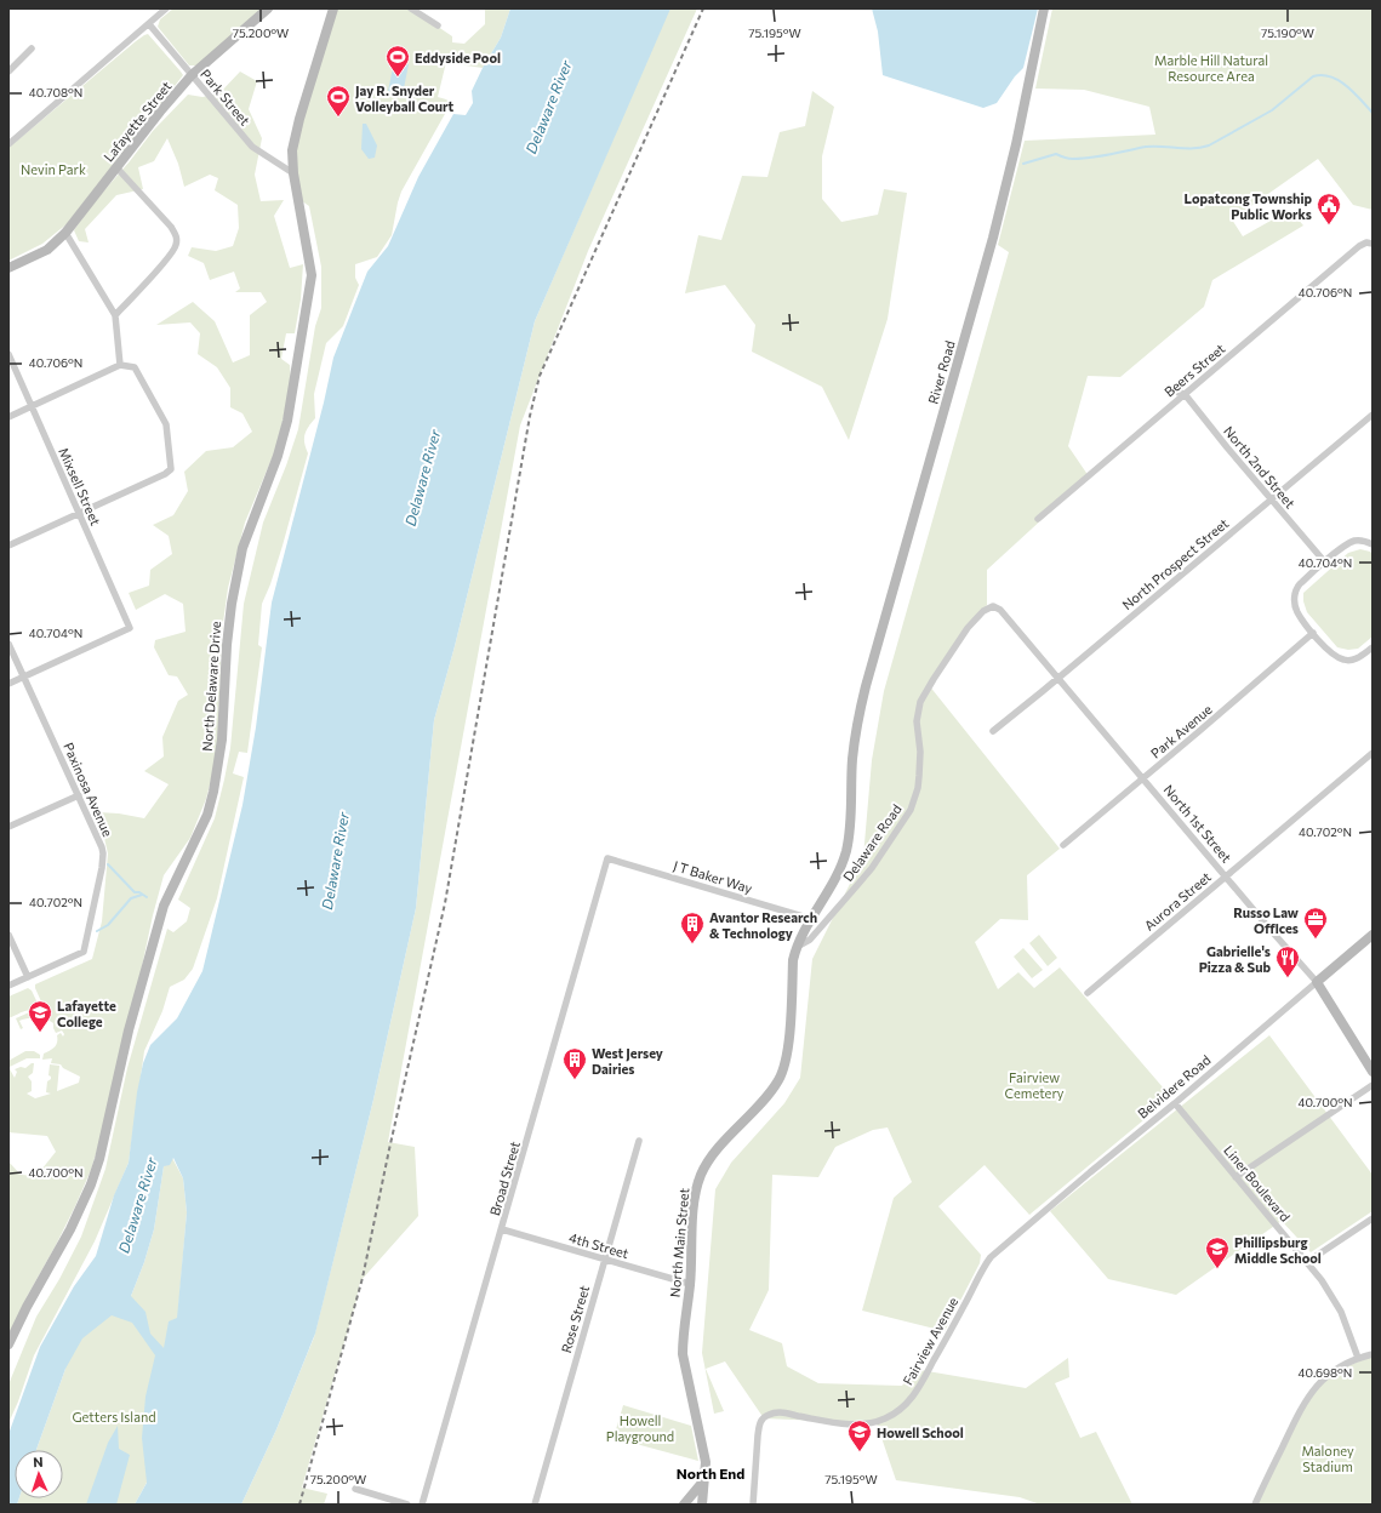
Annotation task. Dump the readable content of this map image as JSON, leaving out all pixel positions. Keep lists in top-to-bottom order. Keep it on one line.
{"streets":{"street":["Park Street","Lafayette Street","Beers Street","River Road","North 2nd Street","Mixsell Street","North Prospect Street","North Delaware Drive","Park Avenue","Paxinosa Avenue","North 1st Street","Delaware Road","J T Baker Way","Aurora Street","Belvidere Road","Broad Street","Liner Boulevard","North Main Street","4th Street","Rose Street","Fairview Avenue"]},"crossings":[["Park Street","Lafayette Street"],["Park Street","North Delaware Drive"],["Beers Street","North 2nd Street"],["River Road","J T Baker Way"],["River Road","North Main Street"],["North 2nd Street","North Prospect Street"],["Mixsell Street","Paxinosa Avenue"],["North Prospect Street","North 1st Street"],["Park Avenue","North 1st Street"],["North 1st Street","Delaware Road"],["North 1st Street","Aurora Street"],["North 1st Street","Belvidere Road"],["Delaware Road","North Main Street"],["J T Baker Way","Broad Street"],["J T Baker Way","North Main Street"],["Belvidere Road","Liner Boulevard"],["Belvidere Road","Fairview Avenue"],["Broad Street","4th Street"],["North Main Street","4th Street"],["4th Street","Rose Street"]],"districts":["North End"],"water":["Delaware River"],"parks":["Marble Hill Natural Resource Area","Nevin Park","Fairview Cemetery","Getters Island","Howell Playground","Maloney Stadium"],"places":{"sports":["Eddyside Pool","Jay R. Snyder Volleyball Court"],"public building":["Lopatcong Township Public Works"],"office":["Russo Law Offices"],"building":["Avantor Research & Technology","West Jersey Dairies"],"restaurant":["Gabrielle's Pizza & Sub"],"school or university":["Lafayette College","Phillipsburg Middle School","Howell School"]},"north":"top","coordinates":["75.200°W","75.195°W","75.190°W","40.708°N","40.706°N","40.704°N","40.702°N","40.700°N","40.698°N"]}
